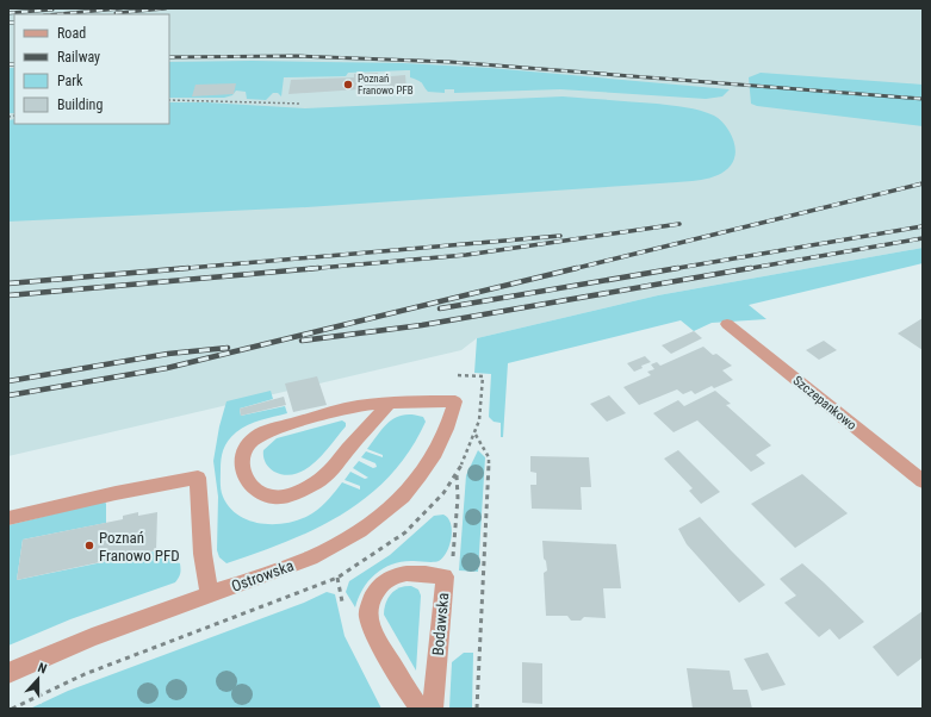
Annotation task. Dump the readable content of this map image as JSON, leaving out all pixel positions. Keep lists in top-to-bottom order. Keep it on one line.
{"streets":{"street":["Szczepankowo","Ostrowska","Bodawska"]},"places":["Poznań Franowo PFB","Poznań Franowo PFD"],"legend":["Road","Railway","Park","Building"],"north":"top"}
